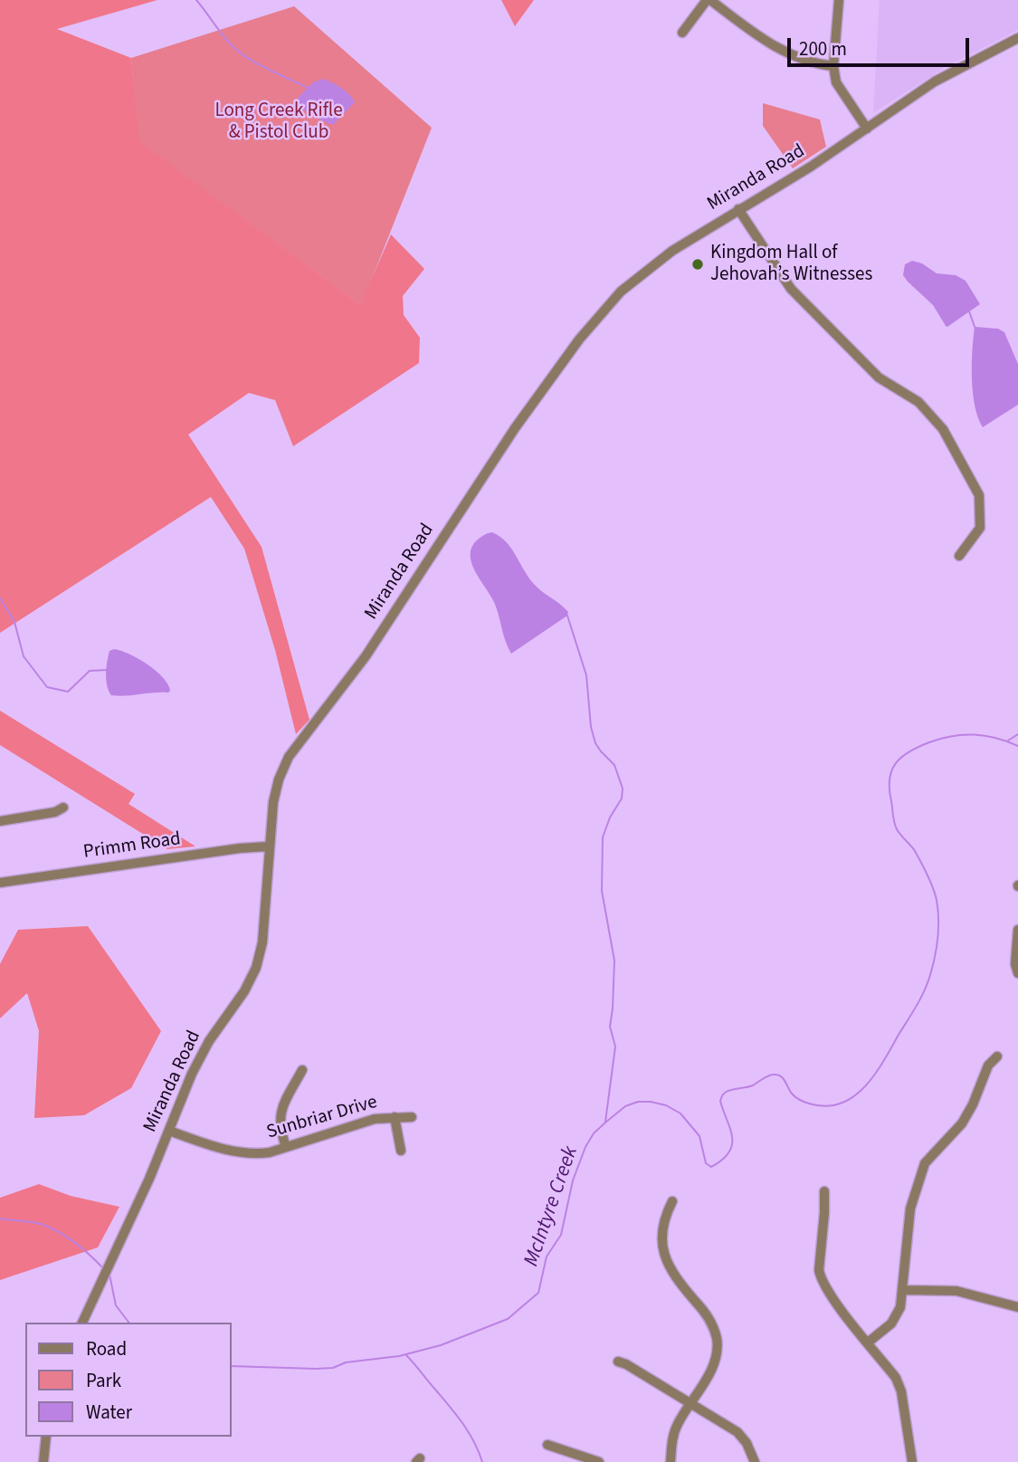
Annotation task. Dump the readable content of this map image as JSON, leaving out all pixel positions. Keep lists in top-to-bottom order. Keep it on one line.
{"streets":{"street":["Miranda Road","Primm Road","Sunbriar Drive"]},"crossings":[["Miranda Road","Primm Road"],["Miranda Road","Sunbriar Drive"]],"water":["McIntyre Creek"],"parks":["Long Creek Rifle & Pistol Club"],"places":["Kingdom Hall of Jehovah’s Witnesses"],"legend":["Road","Park","Water"],"scale_bar":"200 m"}
